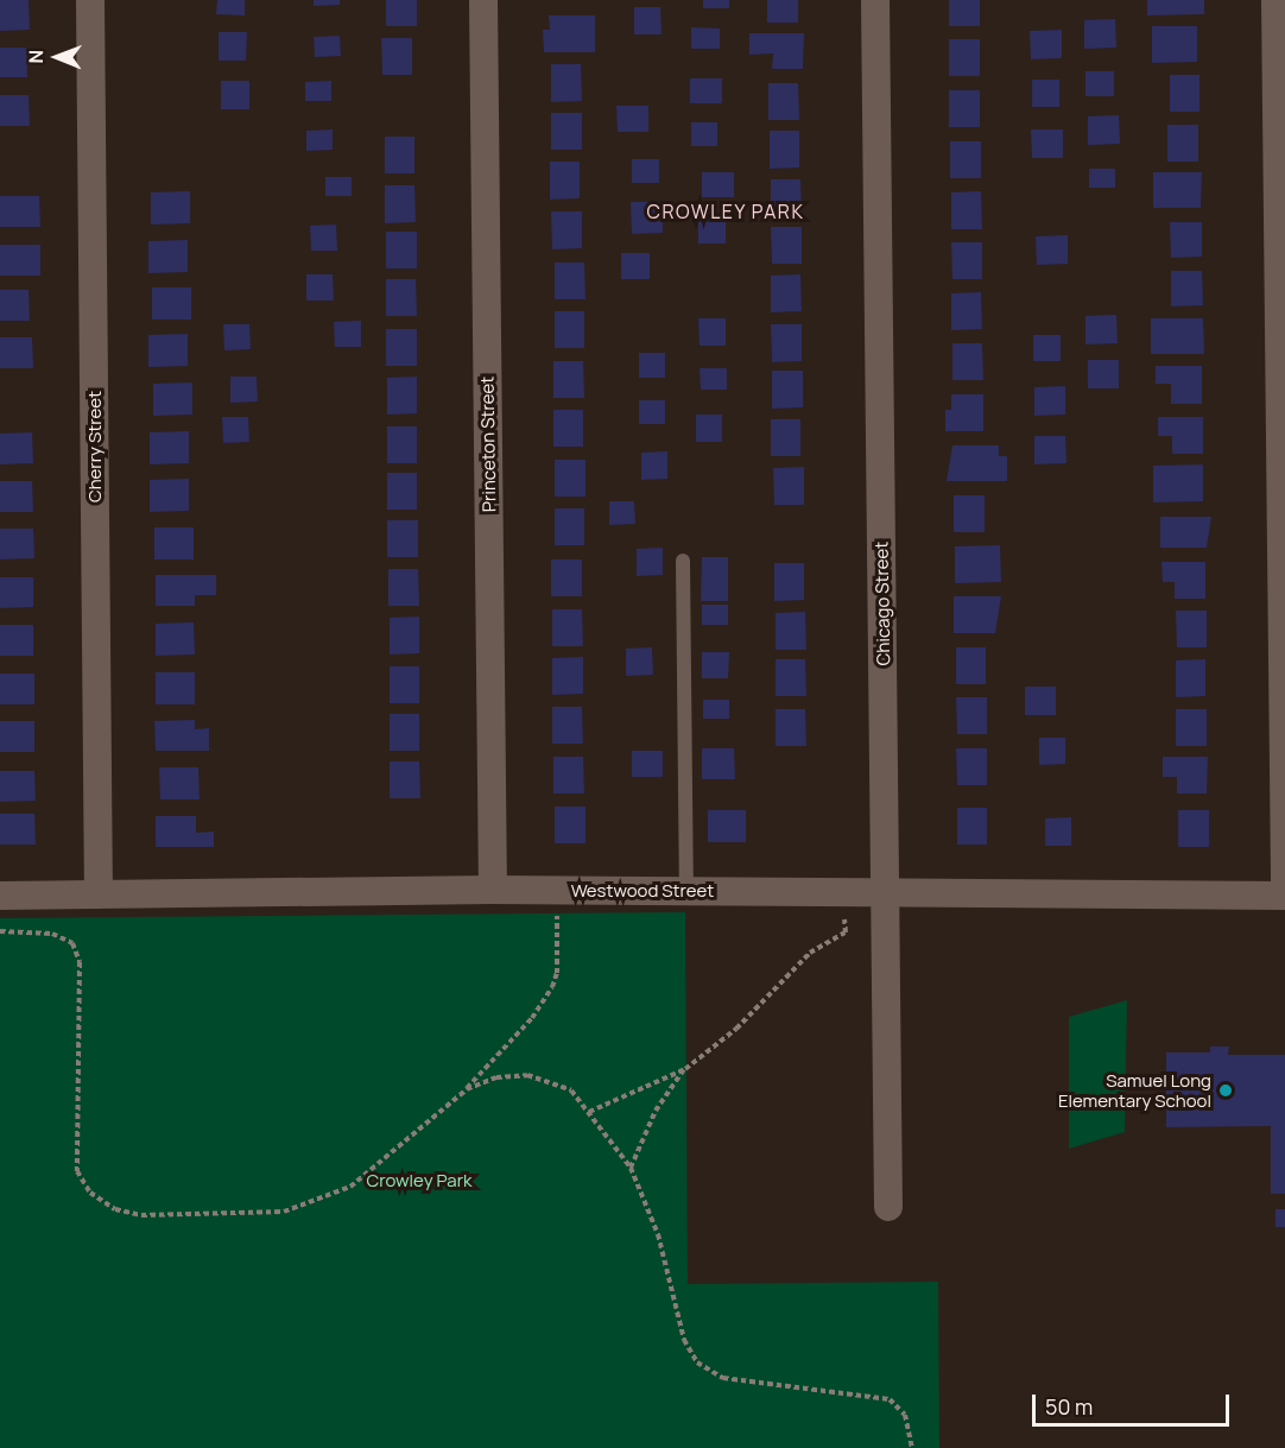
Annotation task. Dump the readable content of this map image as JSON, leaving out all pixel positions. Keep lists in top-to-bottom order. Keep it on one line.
{"streets":{"street":["Princeton Street","Cherry Street","Chicago Street","Westwood Street"]},"crossings":[["Princeton Street","Westwood Street"],["Cherry Street","Westwood Street"],["Chicago Street","Westwood Street"]],"districts":["CROWLEY PARK"],"parks":["Crowley Park"],"places":["Samuel Long Elementary School"],"scale_bar":"50 m","north":"left"}
